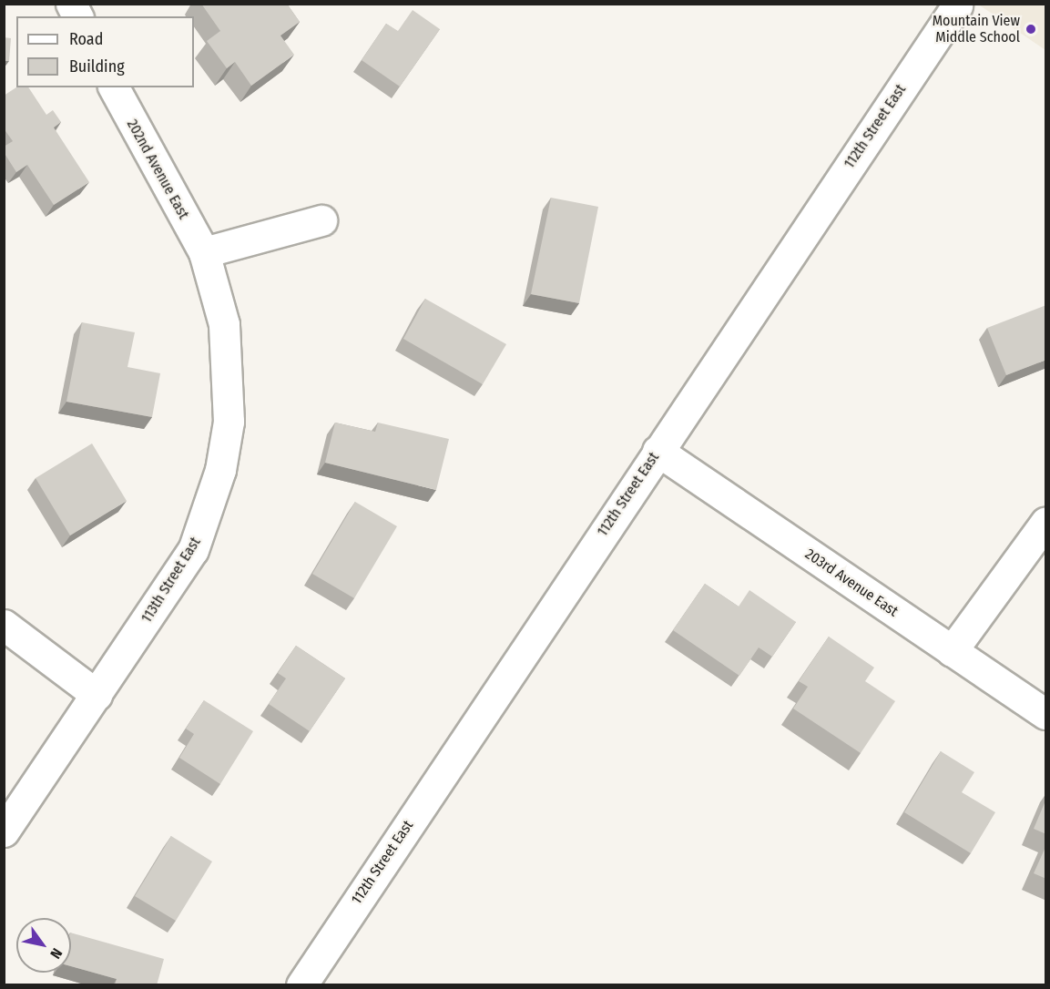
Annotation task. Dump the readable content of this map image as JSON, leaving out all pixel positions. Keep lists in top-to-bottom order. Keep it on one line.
{"streets":{"street":["112th Street East","202nd Avenue East","113th Street East","203rd Avenue East"]},"crossings":[["112th Street East","203rd Avenue East"],["202nd Avenue East","113th Street East"]],"places":["Mountain View Middle School"],"legend":["Road","Building"],"north":"bottom right"}
